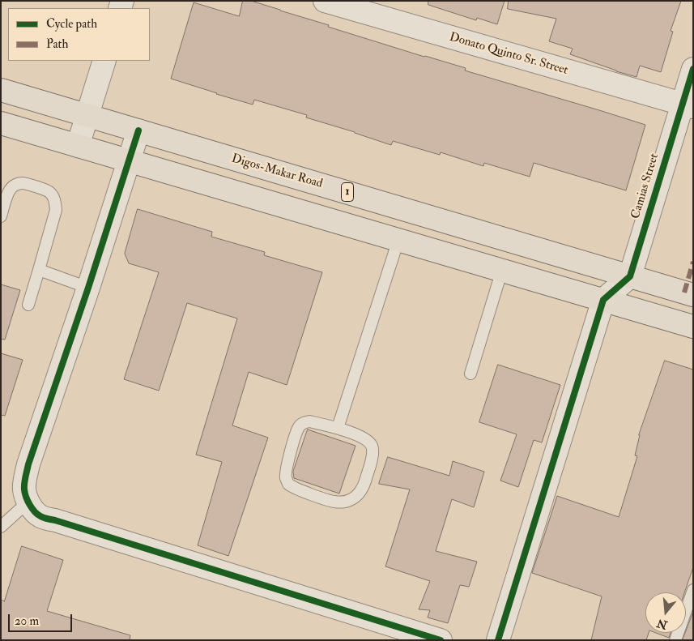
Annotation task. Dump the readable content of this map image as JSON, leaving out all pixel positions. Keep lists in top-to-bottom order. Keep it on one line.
{"streets":{"main road":["Digos-Makar Road","1"],"street":["Donato Quinto Sr. Street","Camias Street"]},"crossings":[["Donato Quinto Sr. Street","Camias Street"],["Digos-Makar Road","Camias Street"]],"legend":["Cycle path","Path"],"scale_bar":"20 m","north":"bottom"}
